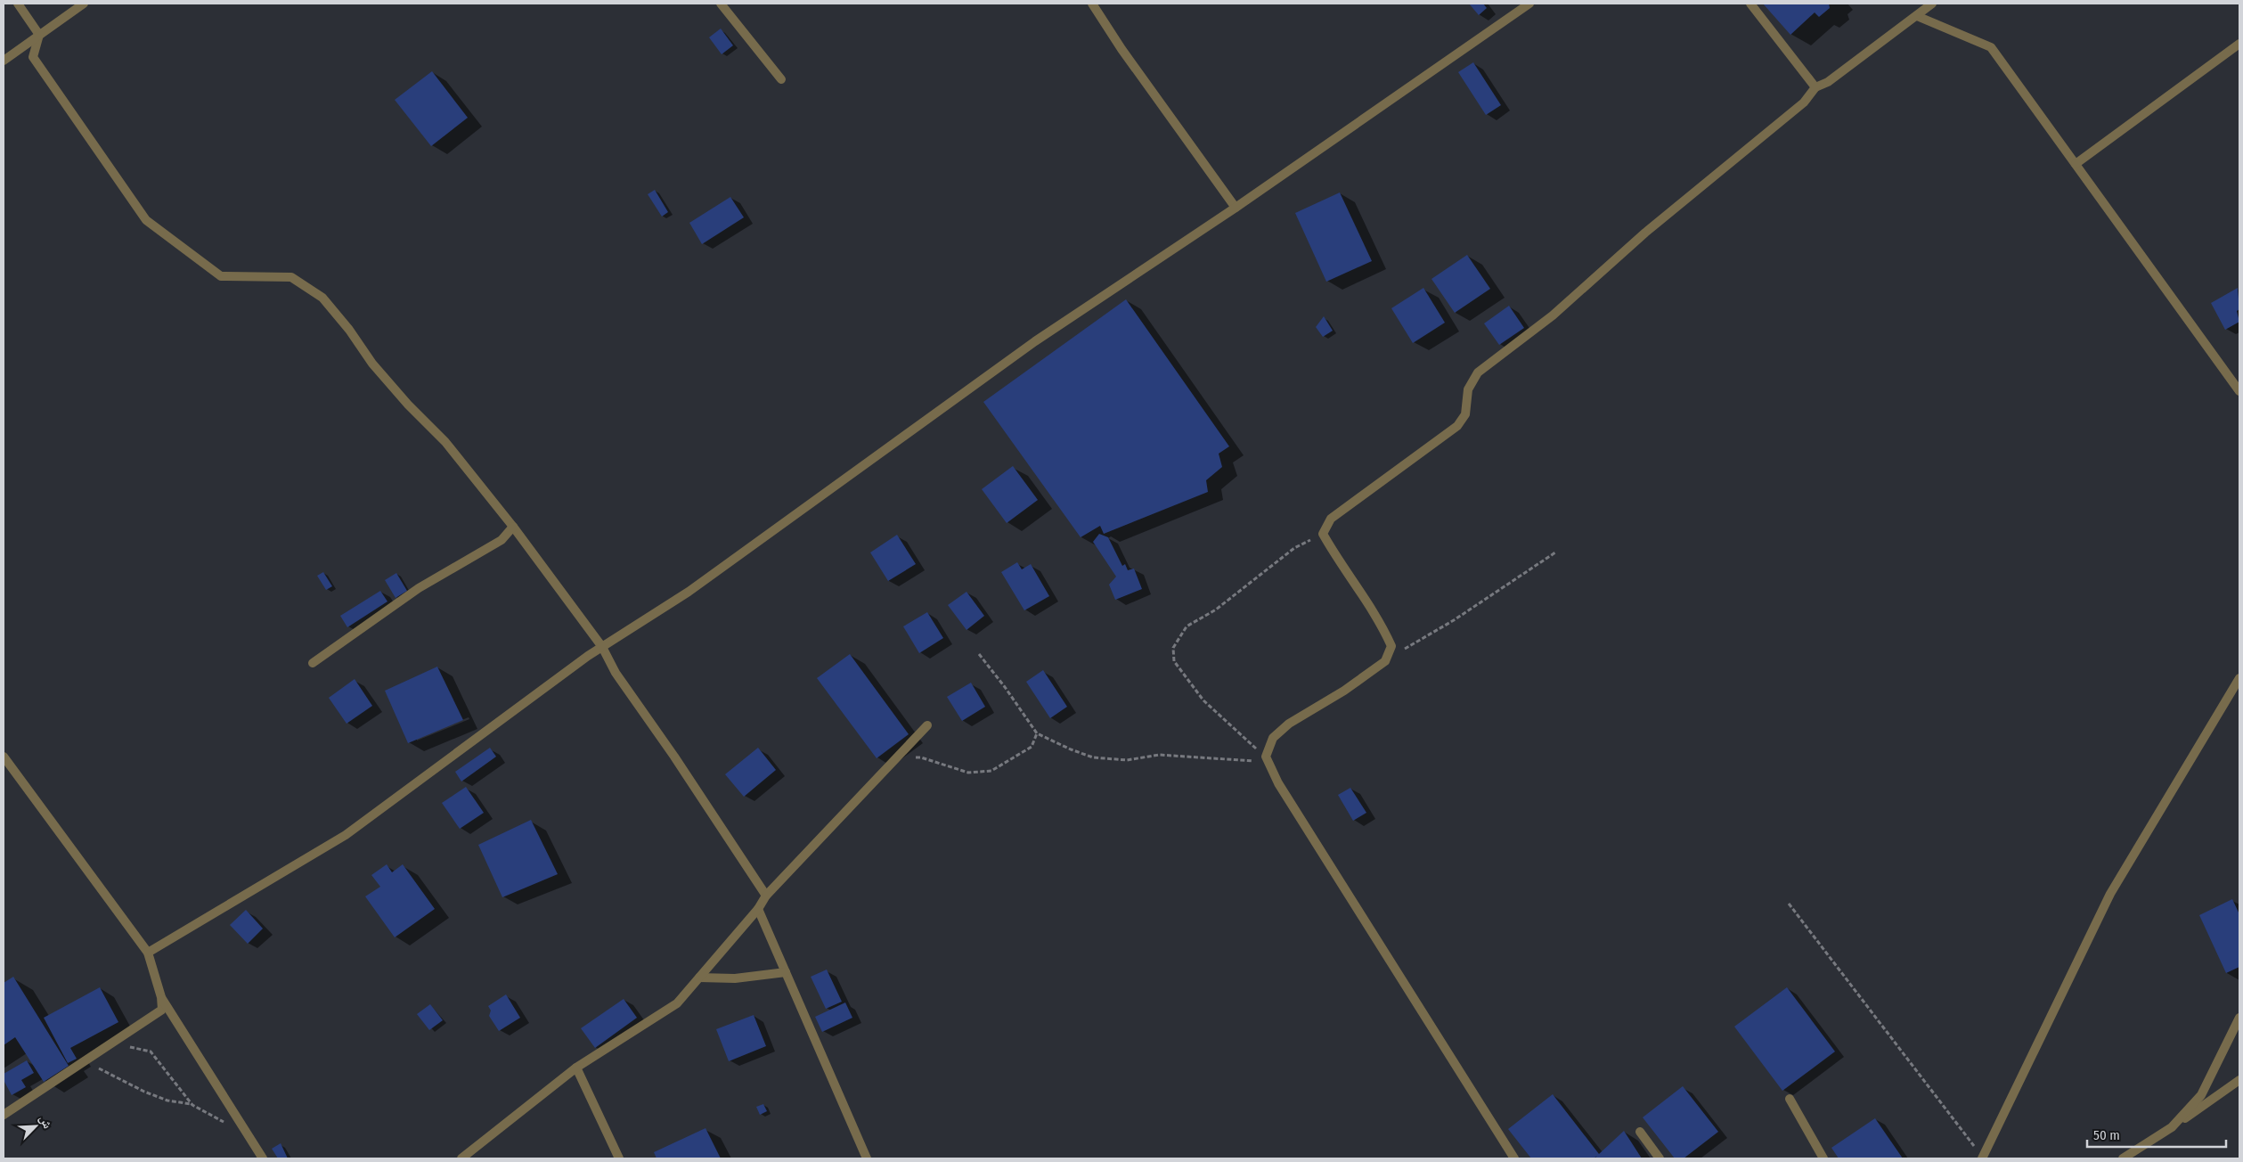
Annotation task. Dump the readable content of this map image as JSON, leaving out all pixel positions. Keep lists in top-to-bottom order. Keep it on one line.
{"scale_bar":"50 m","north":"top right"}
